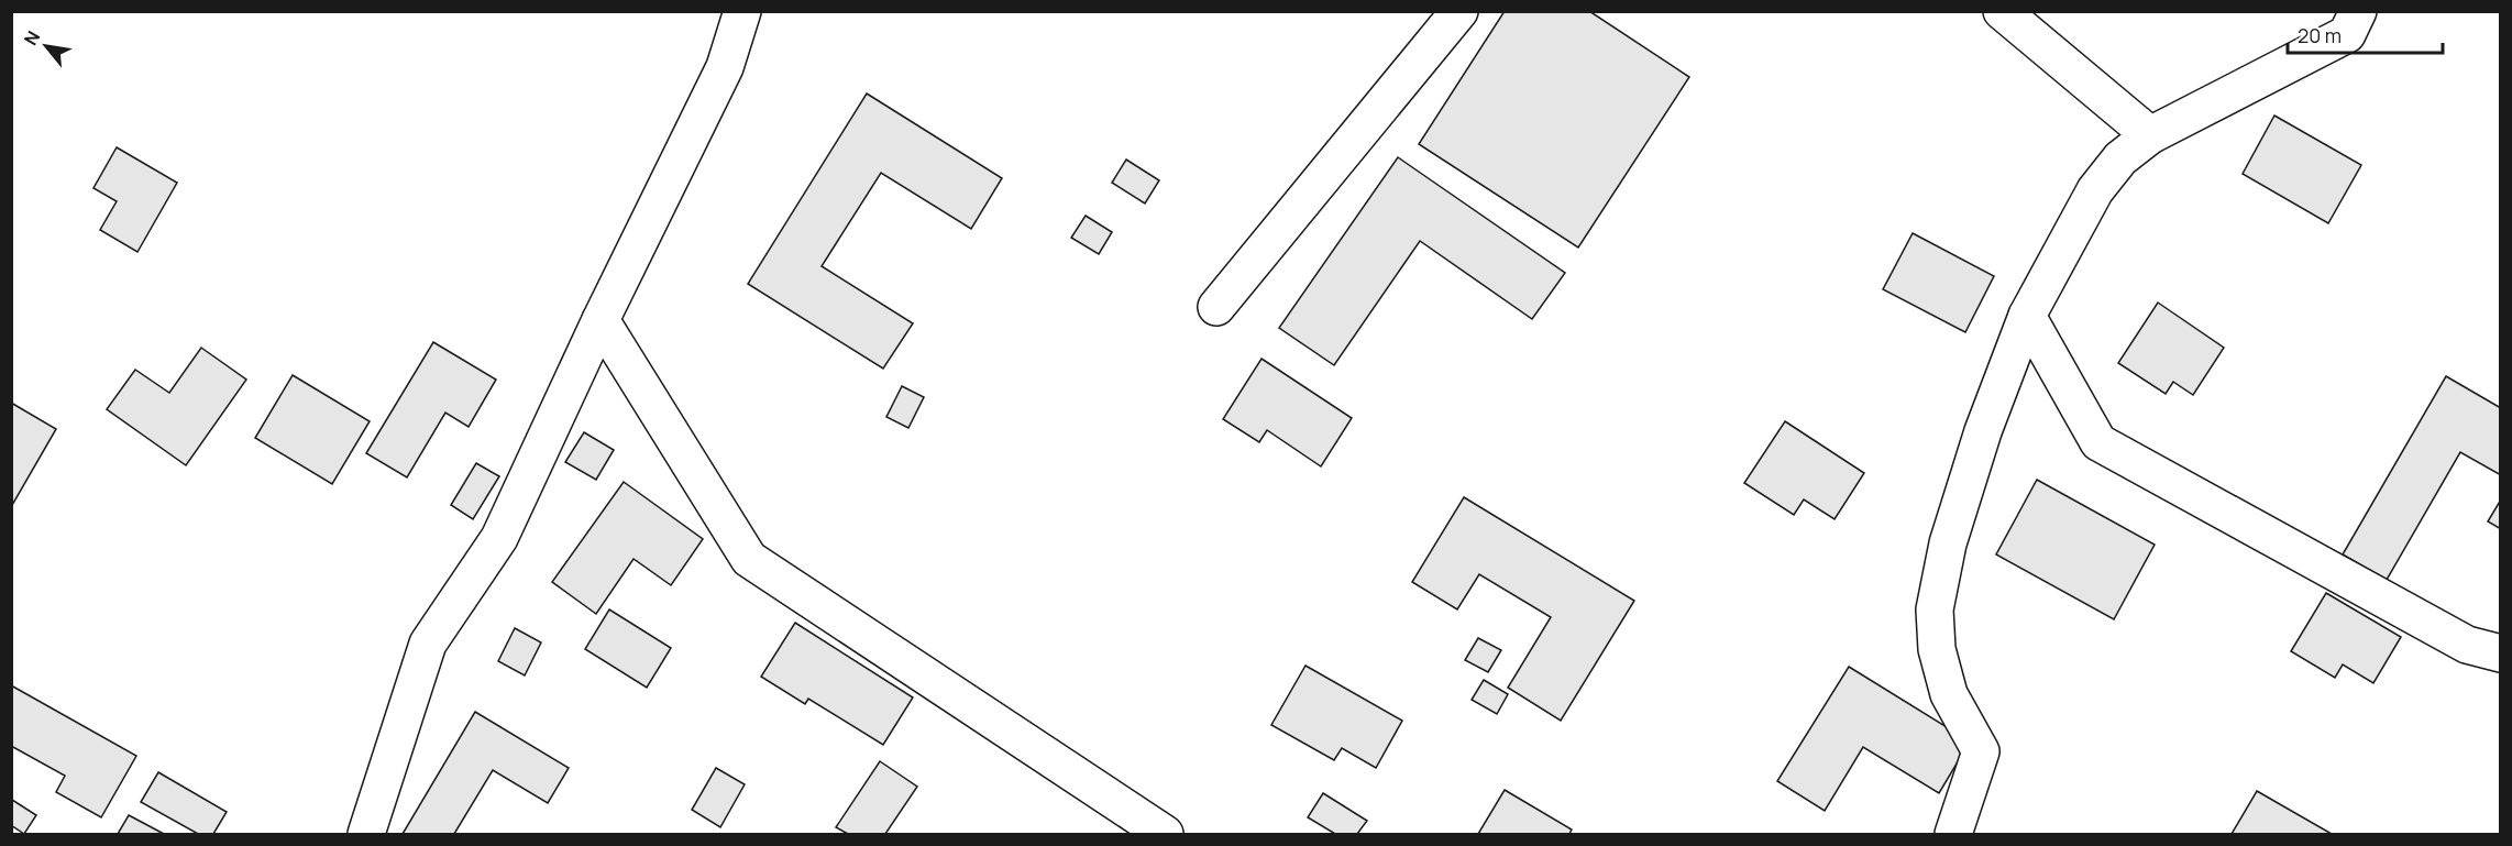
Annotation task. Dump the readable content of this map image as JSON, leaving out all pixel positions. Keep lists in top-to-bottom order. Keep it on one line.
{"scale_bar":"20 m","north":"top left"}
